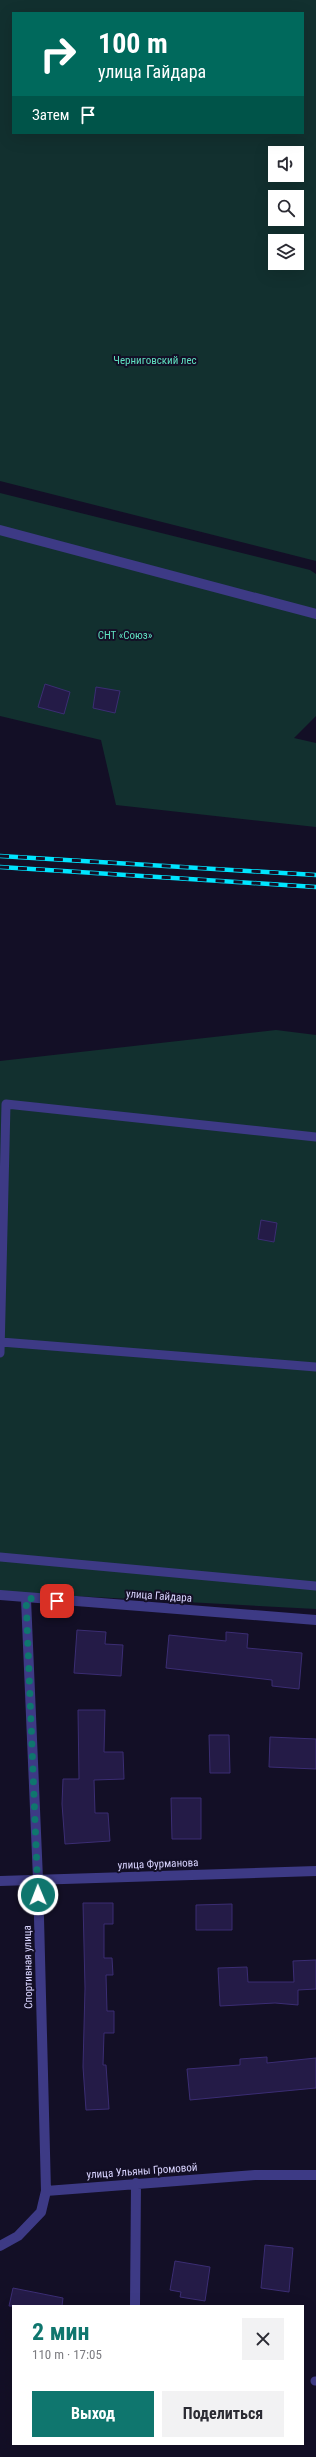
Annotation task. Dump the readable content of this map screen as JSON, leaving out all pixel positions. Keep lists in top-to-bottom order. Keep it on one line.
{"streets":{"street":["улица Гайдара","улица Фурманова","Спортивная улица","улица Ульяны Громовой"]},"crossings":[["улица Гайдара","Спортивная улица"],["улица Фурманова","Спортивная улица"],["Спортивная улица","улица Ульяны Громовой"]],"parks":["Черниговский лес","СНТ «Союз»"],"page":{"turn":["100 m","улица Гайдара"],"then":"Затем","heading":["2 мин","110 m · 17:05"],"buttons":["Выход","Поделиться"]}}
